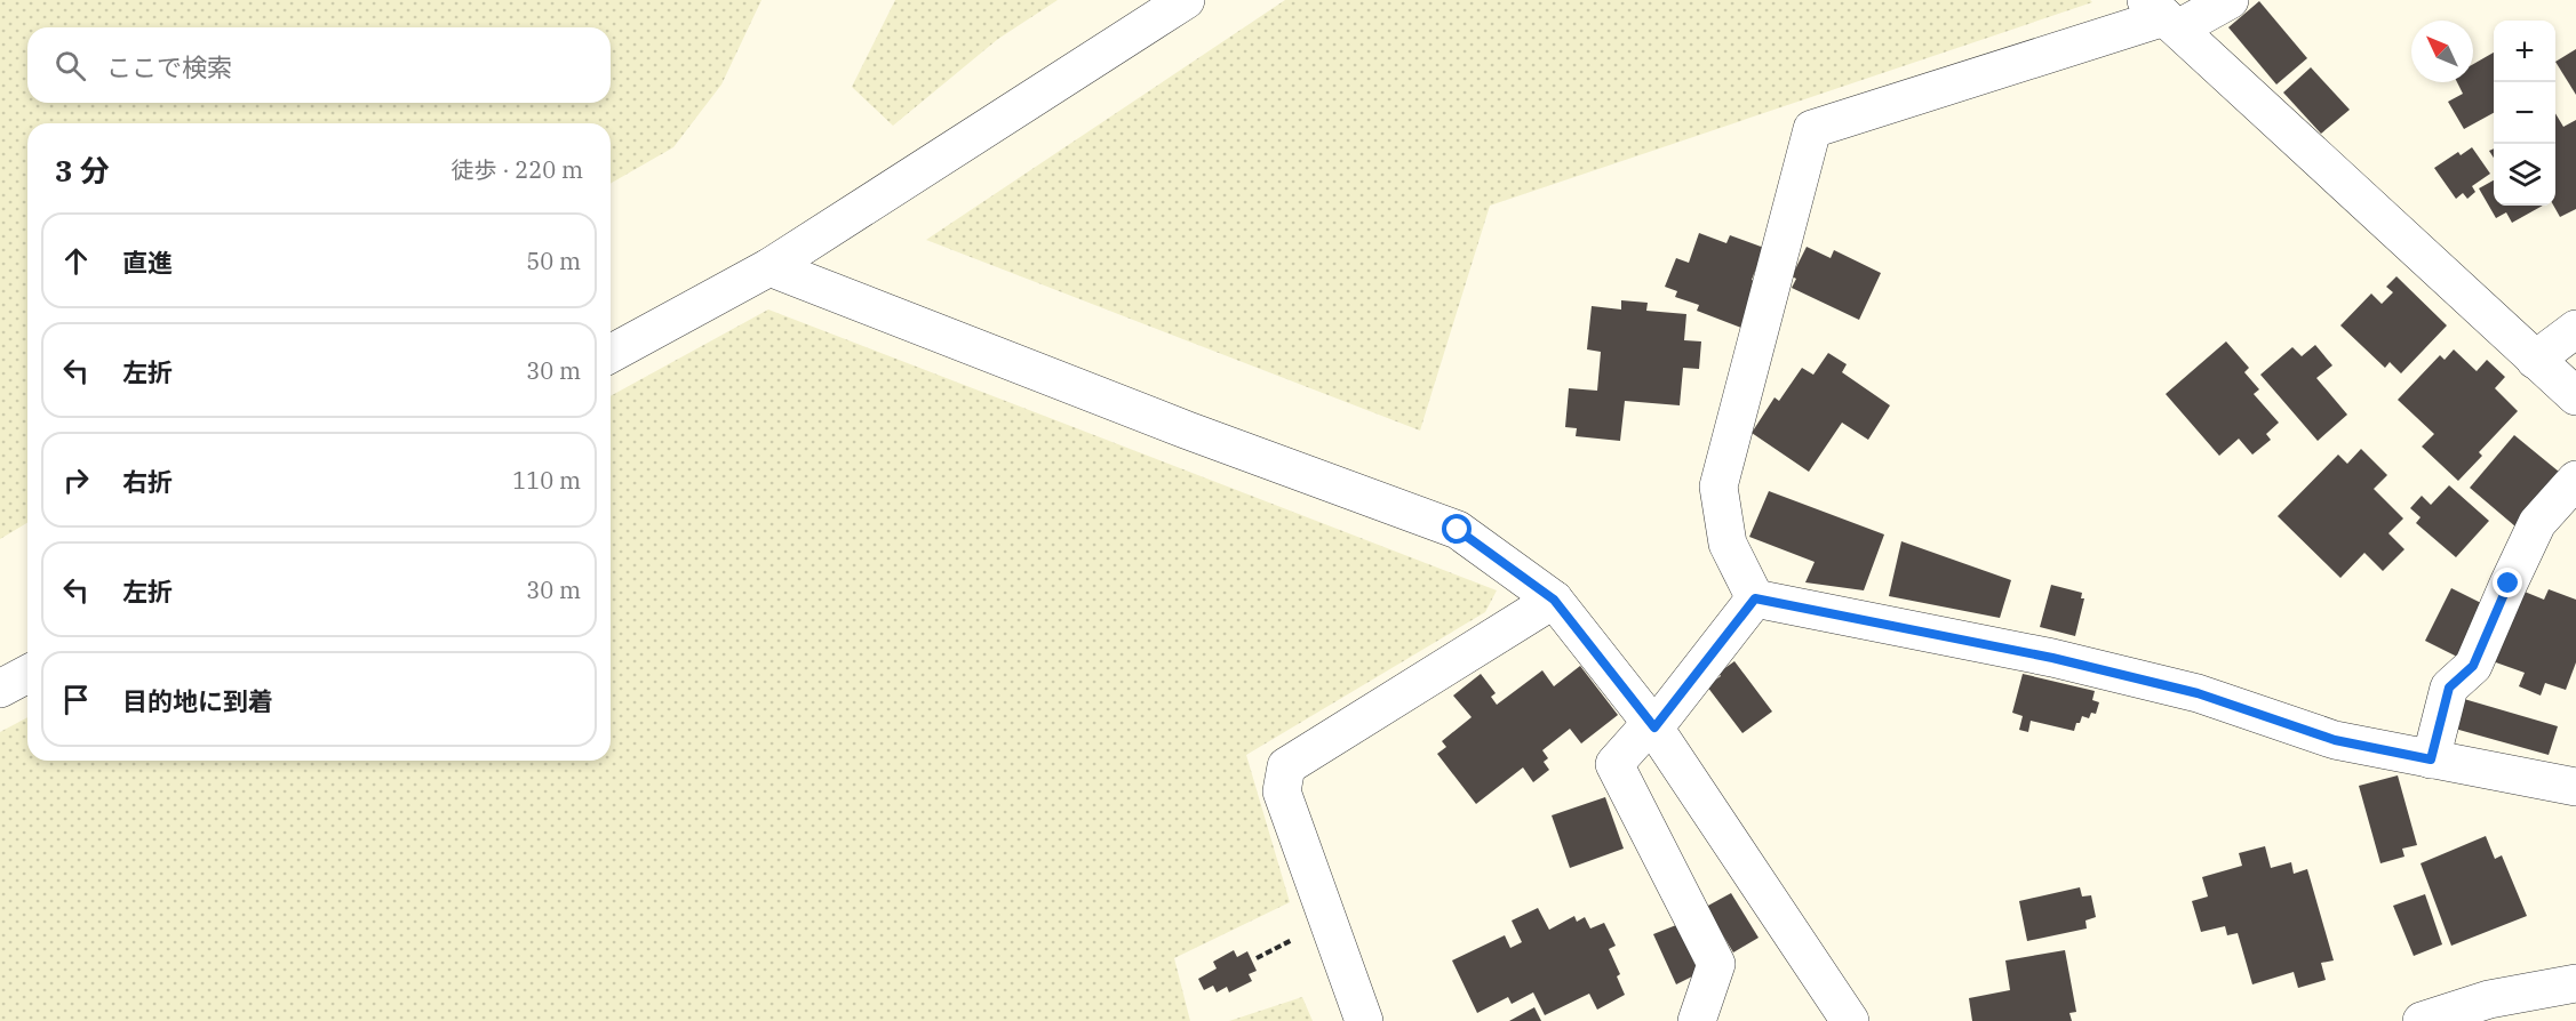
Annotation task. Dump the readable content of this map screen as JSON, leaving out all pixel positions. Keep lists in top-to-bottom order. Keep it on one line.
{"north":"top left","page":{"map_buttons":["+","−"],"search":"ここで検索","heading":["3 分","徒歩 · 220 m"],"list":[["直進","50 m"],["左折","30 m"],["右折","110 m"],["左折","30 m"],"目的地に到着"]}}
